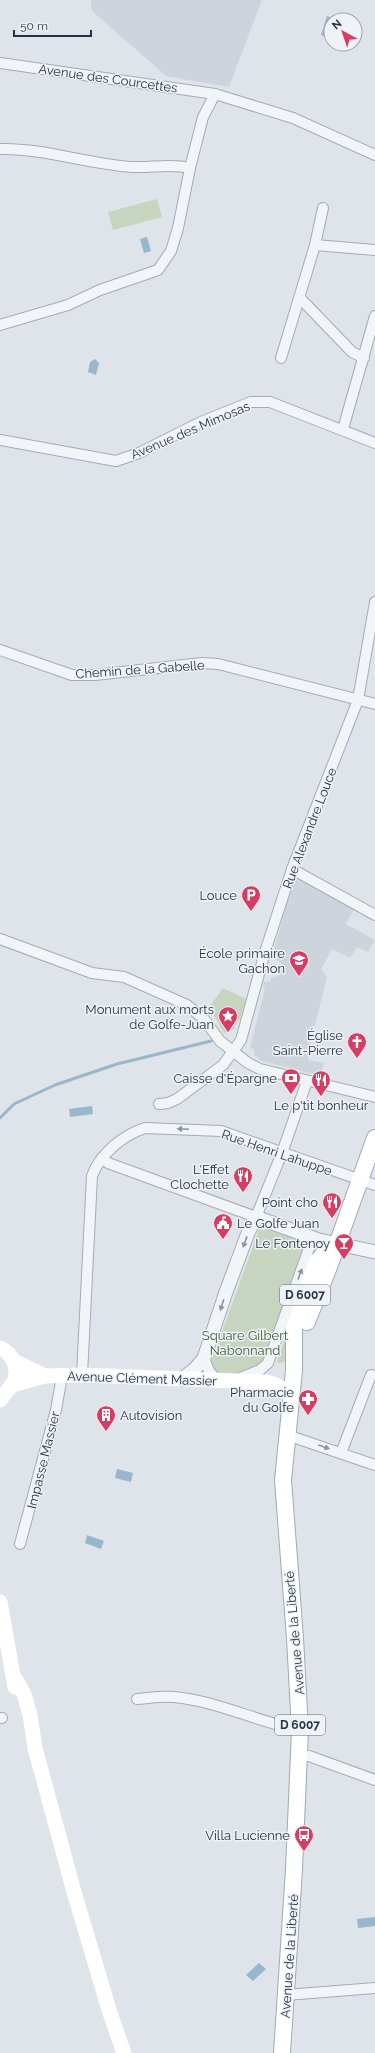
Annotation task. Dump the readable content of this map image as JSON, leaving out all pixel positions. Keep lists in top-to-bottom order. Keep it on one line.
{"streets":{"main road":["D 6007","Avenue Clément Massier","Avenue de la Liberté"],"street":["Avenue des Courcettes","Avenue des Mimosas","Chemin de la Gabelle","Rue Alexandre Louce","Rue Henri Lahuppe","Impasse Massier"]},"crossings":[["Chemin de la Gabelle","Rue Alexandre Louce"],["Avenue Clément Massier","Impasse Massier"],["Avenue Clément Massier","Avenue de la Liberté"]],"parks":["Square Gilbert Nabonnand"],"places":{"parking":["Louce"],"school or university":["École primaire Gachon"],"place":["Monument aux morts de Golfe-Juan"],"church":["Église Saint-Pierre"],"bank":["Caisse d'Épargne"],"restaurant":["Le p'tit bonheur","L'Effet Clochette","Point cho"],"public building":["Le Golfe Juan"],"bar":["Le Fontenoy"],"pharmacy":["Pharmacie du Golfe"],"building":["Autovision"],"bus stop":["Villa Lucienne"]},"scale_bar":"50 m","north":"top left"}
